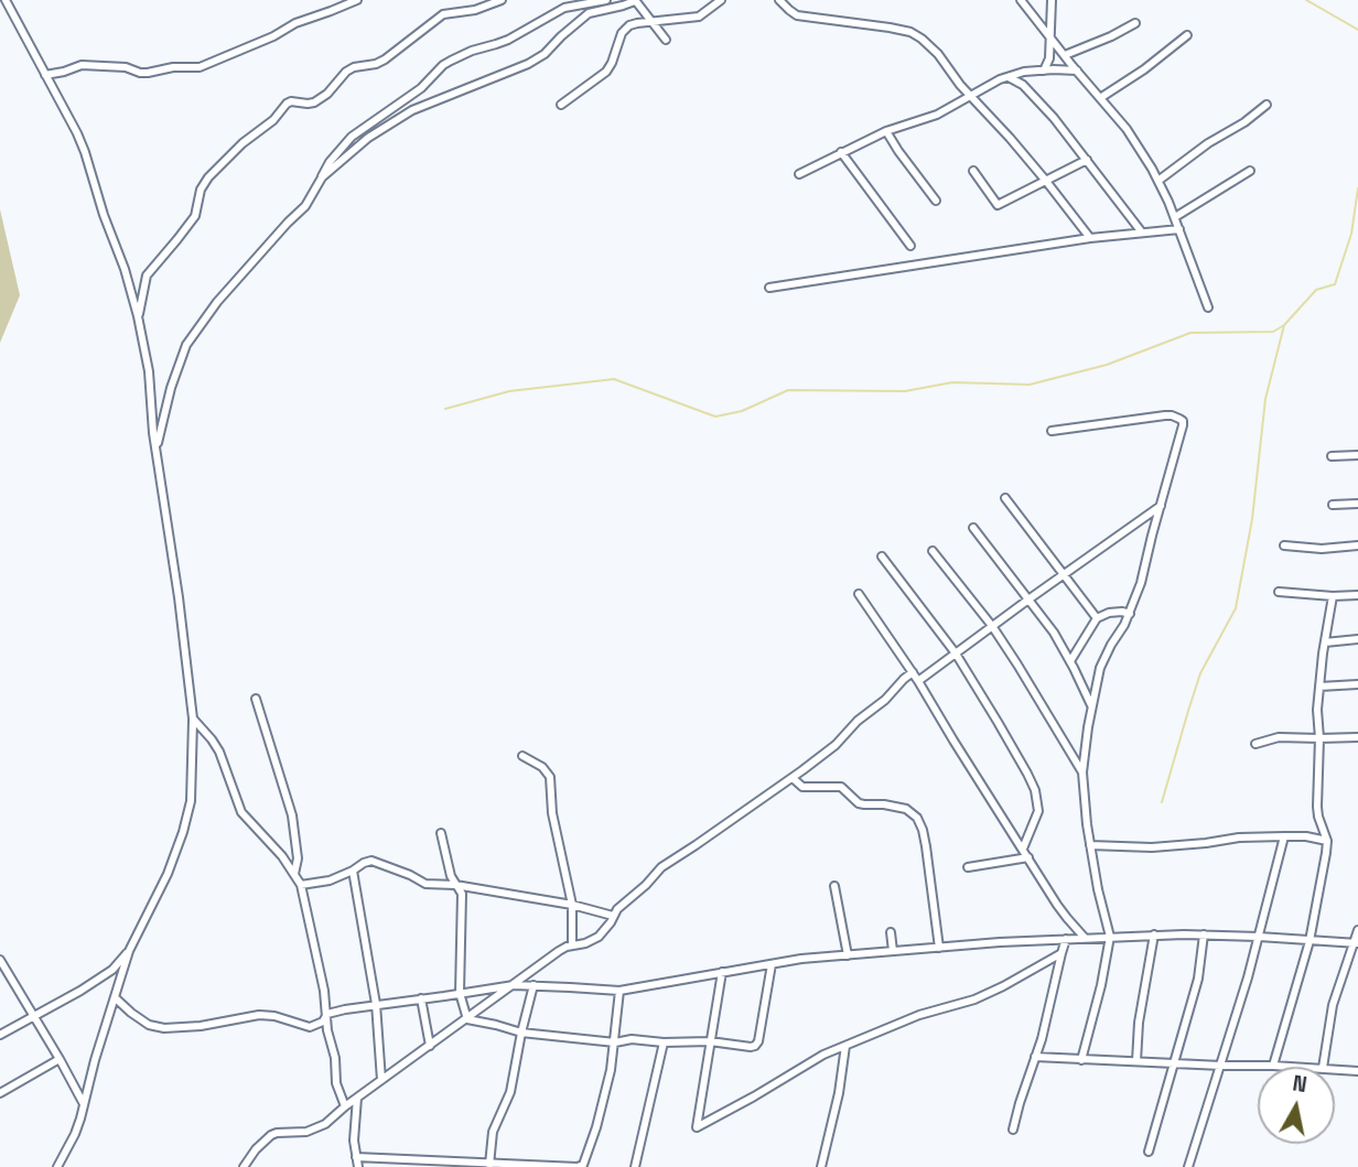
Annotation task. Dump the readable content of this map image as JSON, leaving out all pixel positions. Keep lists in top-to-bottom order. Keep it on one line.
{"north":"top"}
